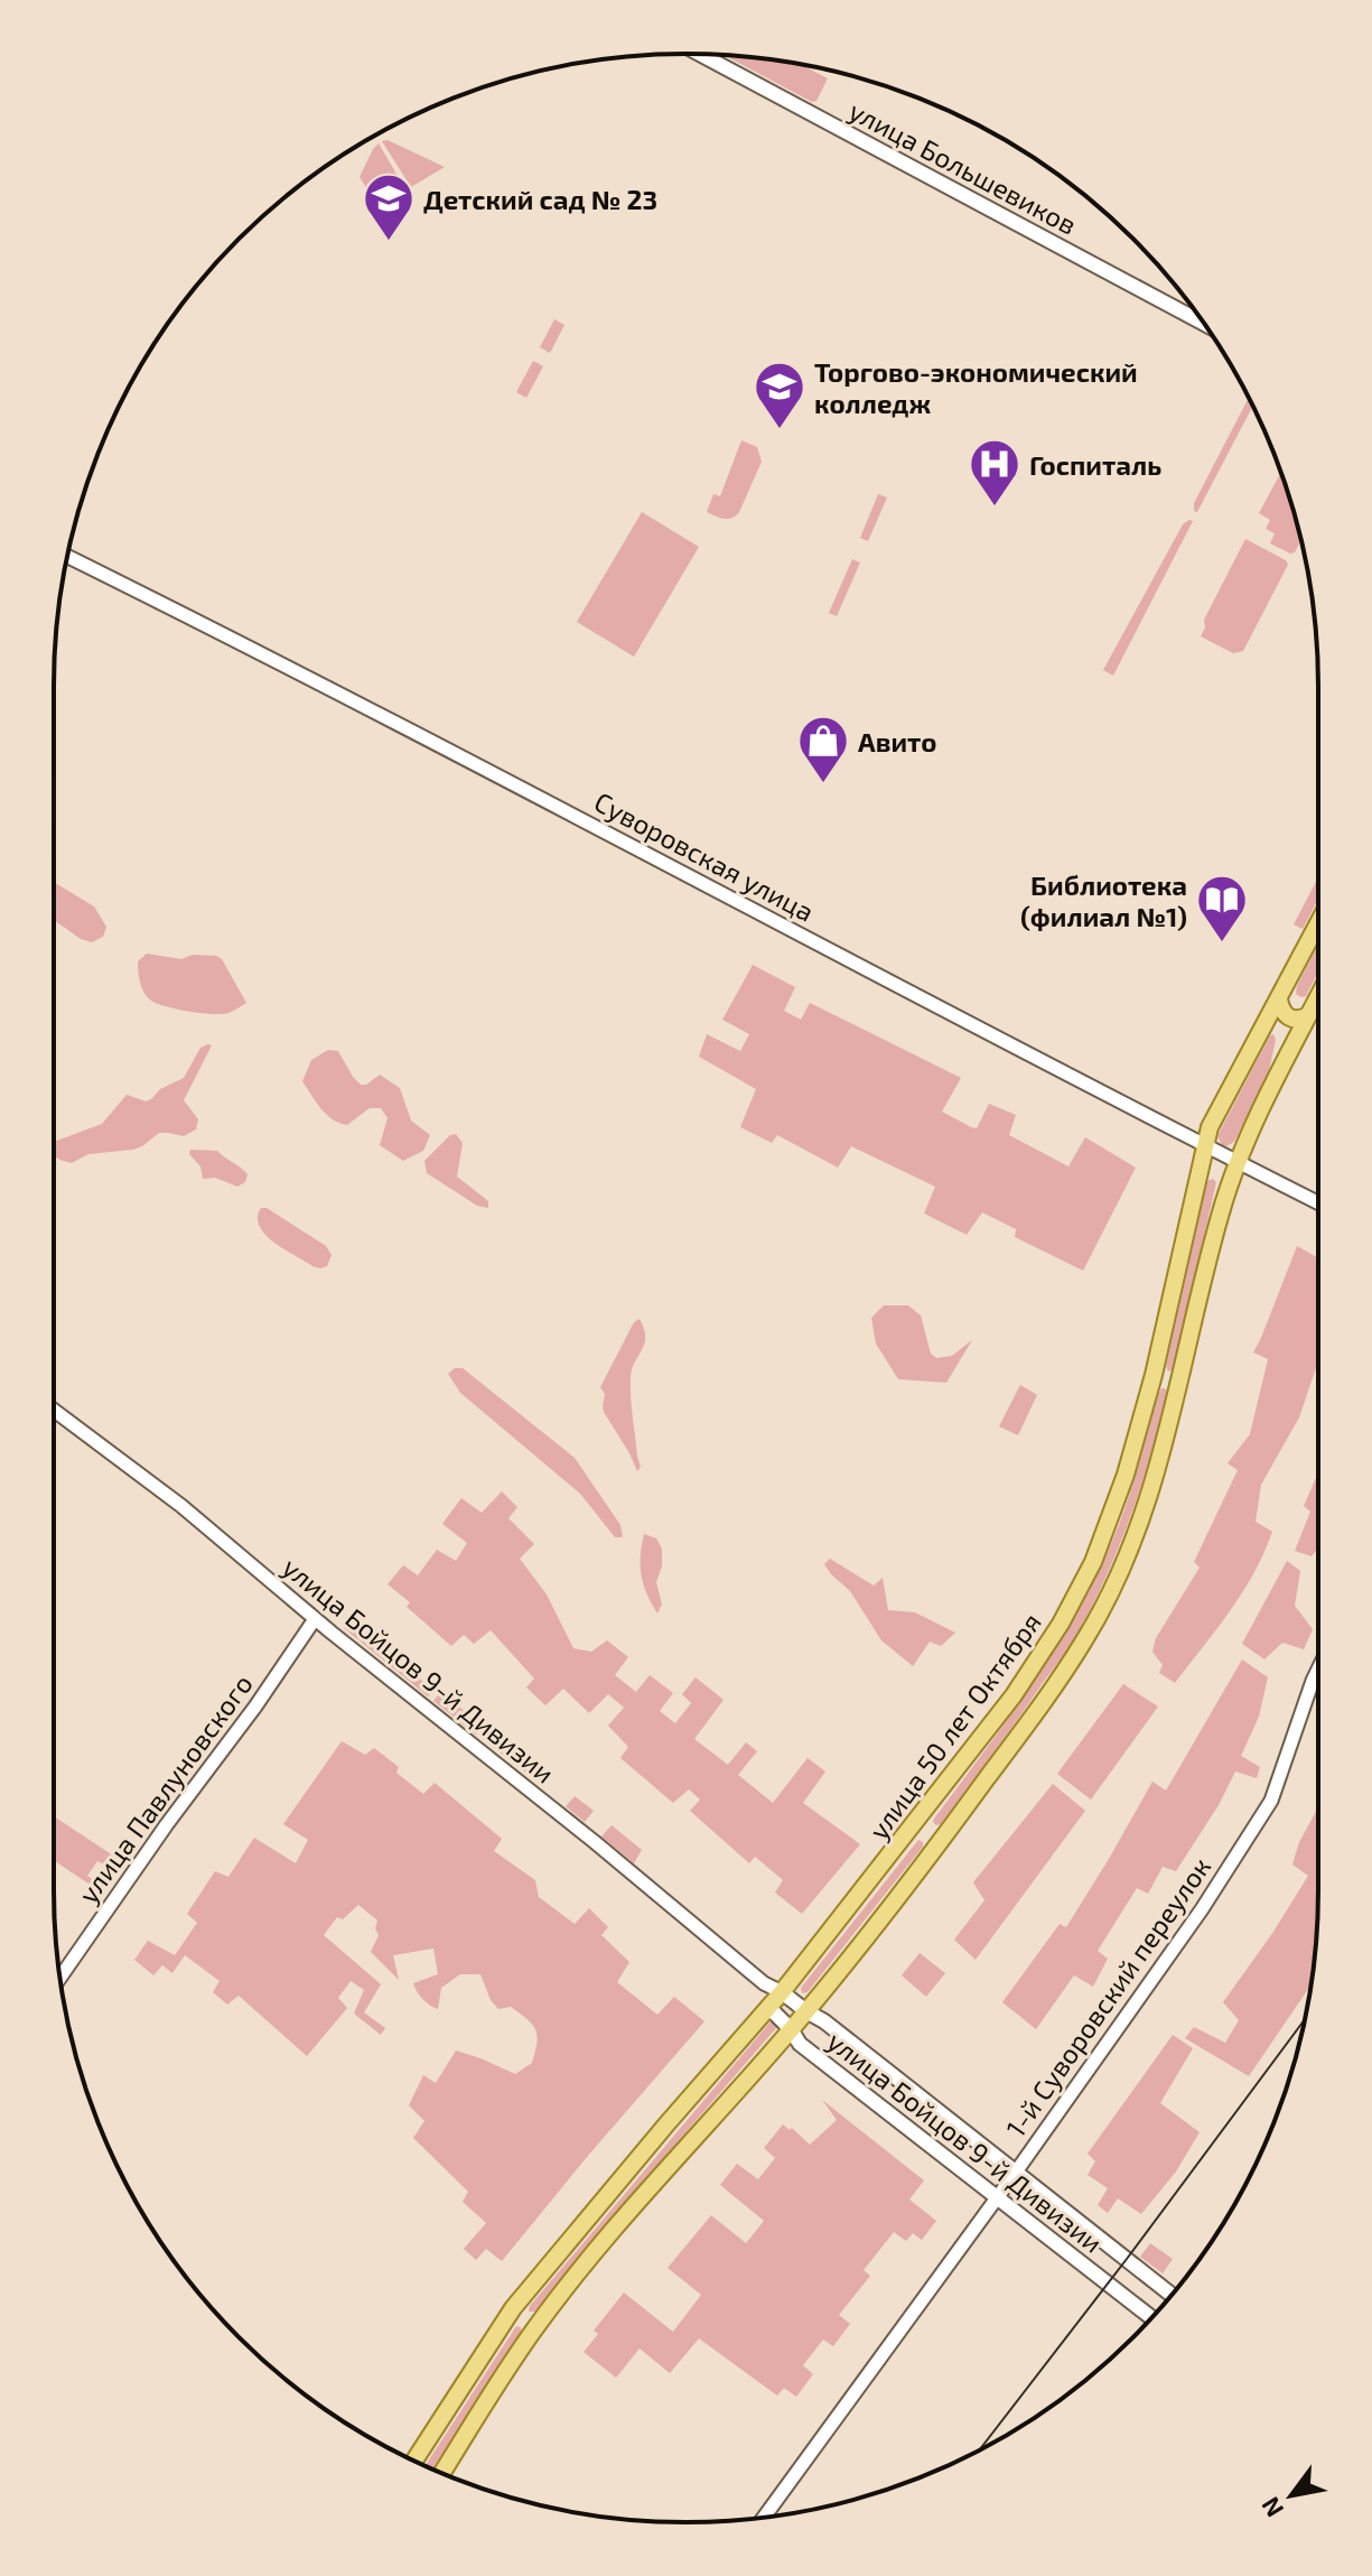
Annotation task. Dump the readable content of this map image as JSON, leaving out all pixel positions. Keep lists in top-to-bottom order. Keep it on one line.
{"streets":{"main road":["улица Большевиков","улица Бойцов 9-й Дивизии","улица 50 лет Октября"],"street":["Суворовская улица","улица Павлуновского","1-й Суворовский переулок"]},"crossings":[["Суворовская улица","улица 50 лет Октября"],["улица Бойцов 9-й Дивизии","улица 50 лет Октября"],["улица Бойцов 9-й Дивизии","улица Павлуновского"],["улица Бойцов 9-й Дивизии","1-й Суворовский переулок"]],"places":{"school or university":["Детский сад № 23","Торгово-экономический колледж"],"hospital":["Госпиталь"],"shop":["Авито"],"library":["Библиотека (филиал №1)"]},"north":"bottom left"}
